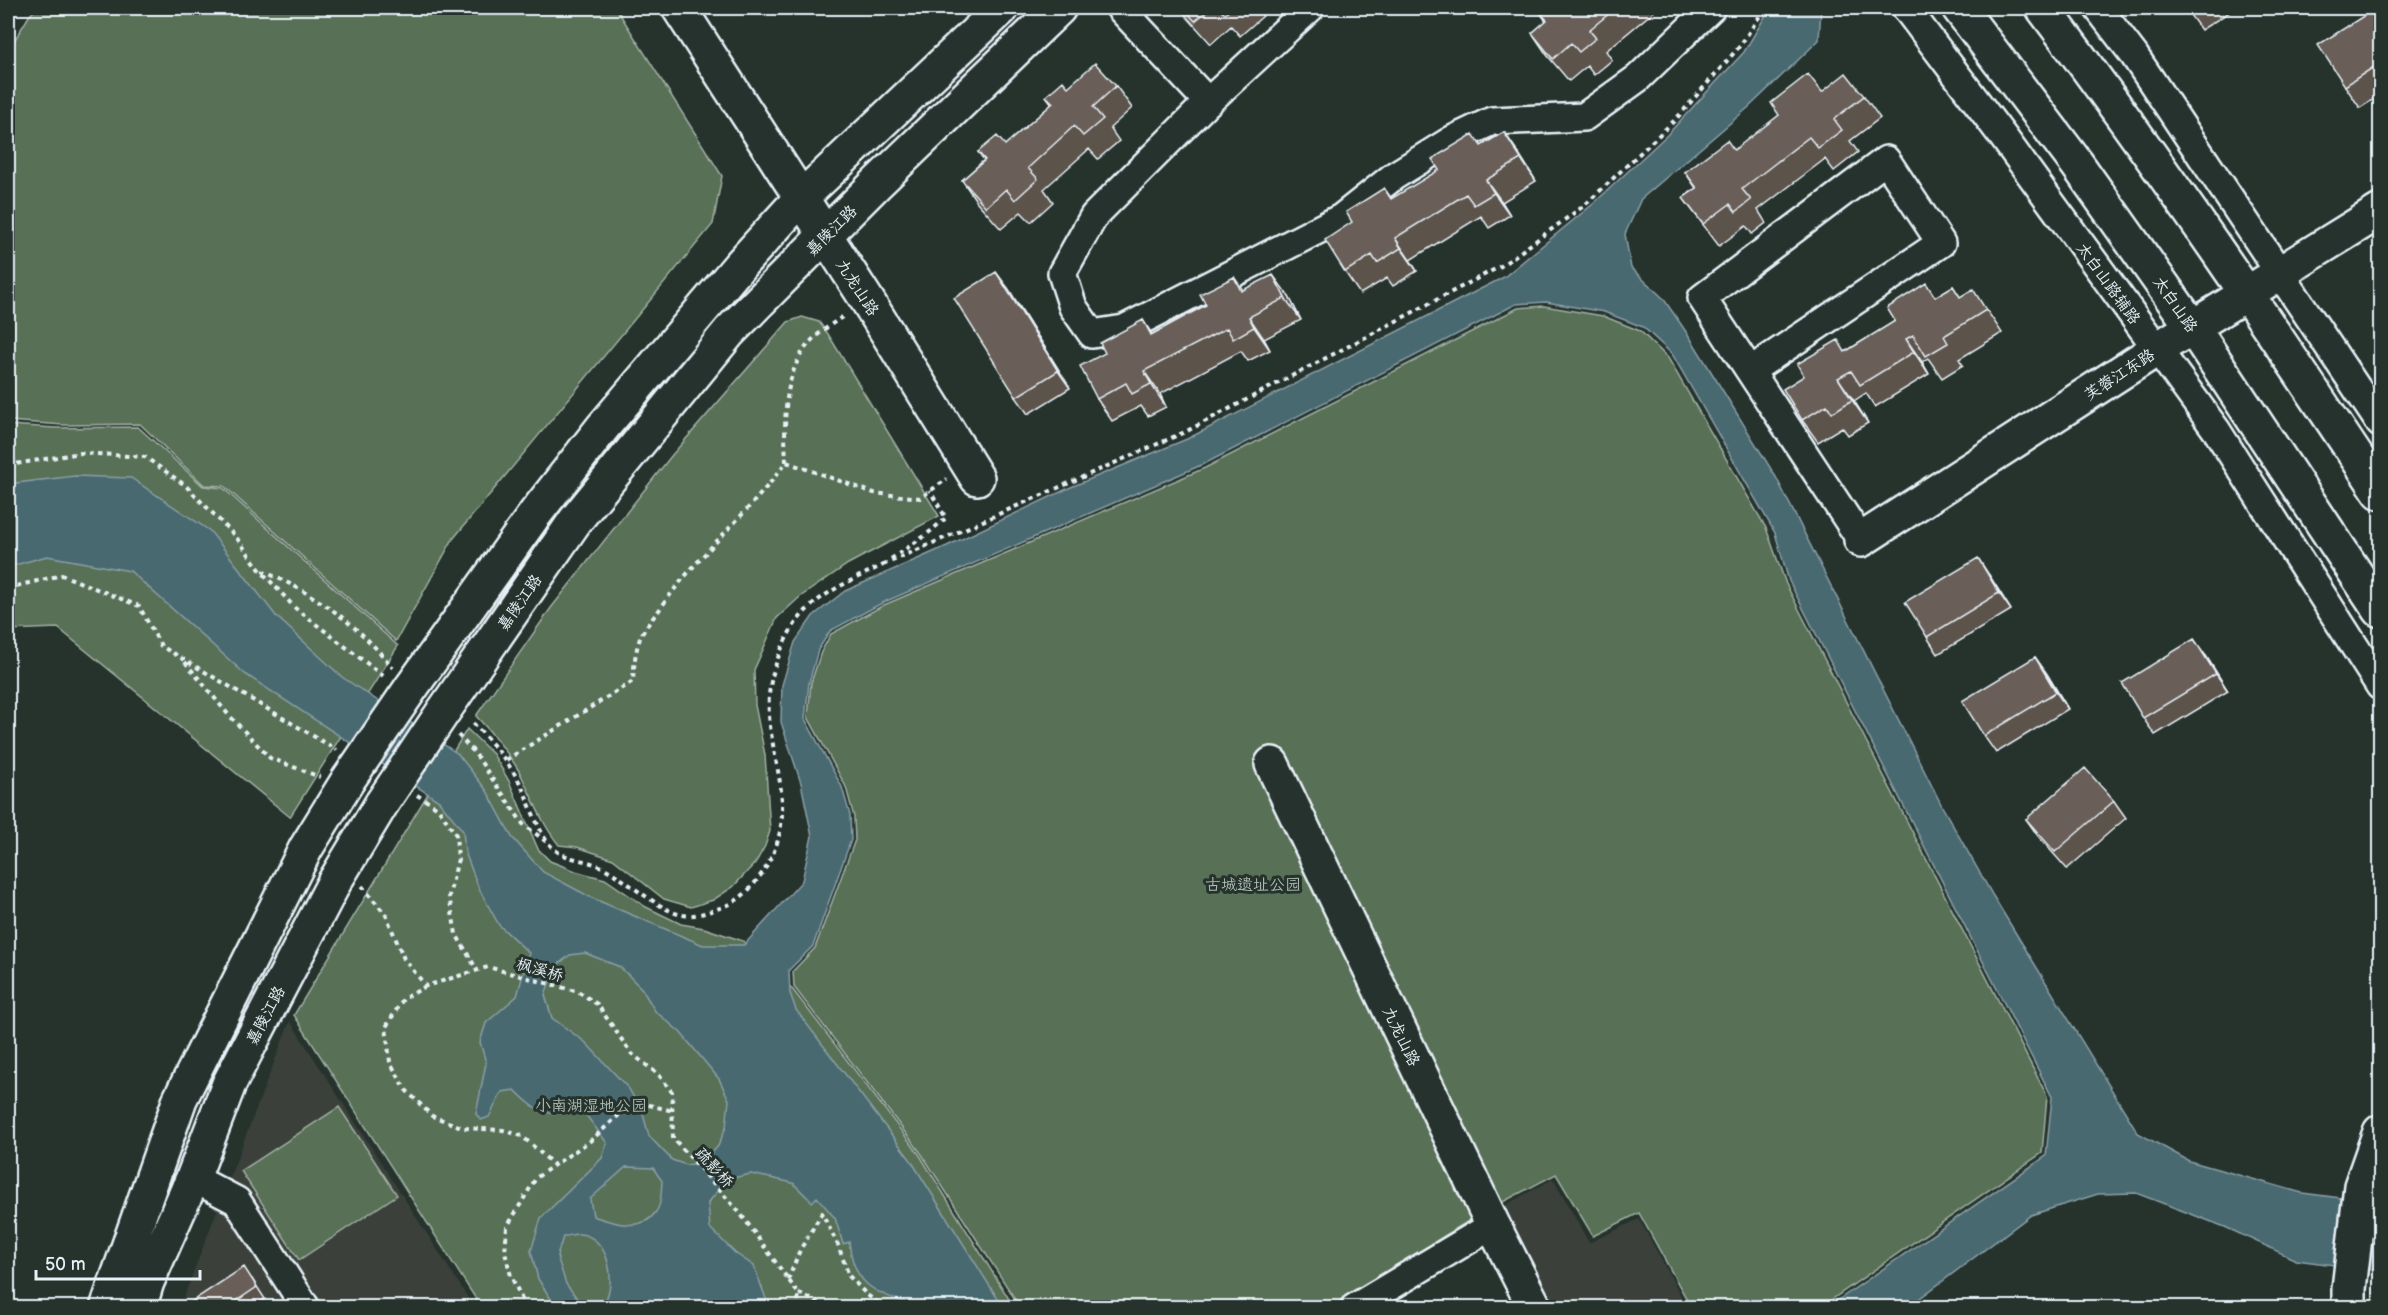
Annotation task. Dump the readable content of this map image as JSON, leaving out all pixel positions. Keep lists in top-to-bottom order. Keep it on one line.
{"streets":{"street":["嘉陵江路","太白山路辅路","九龙山路","太白山路","芙蓉江东路"],"path":["枫溪桥","疏影桥"]},"crossings":[["嘉陵江路","九龙山路"],["太白山路辅路","芙蓉江东路"],["太白山路","芙蓉江东路"],["枫溪桥","疏影桥"]],"parks":["古城遗址公园","小南湖湿地公园"],"scale_bar":"50 m"}
